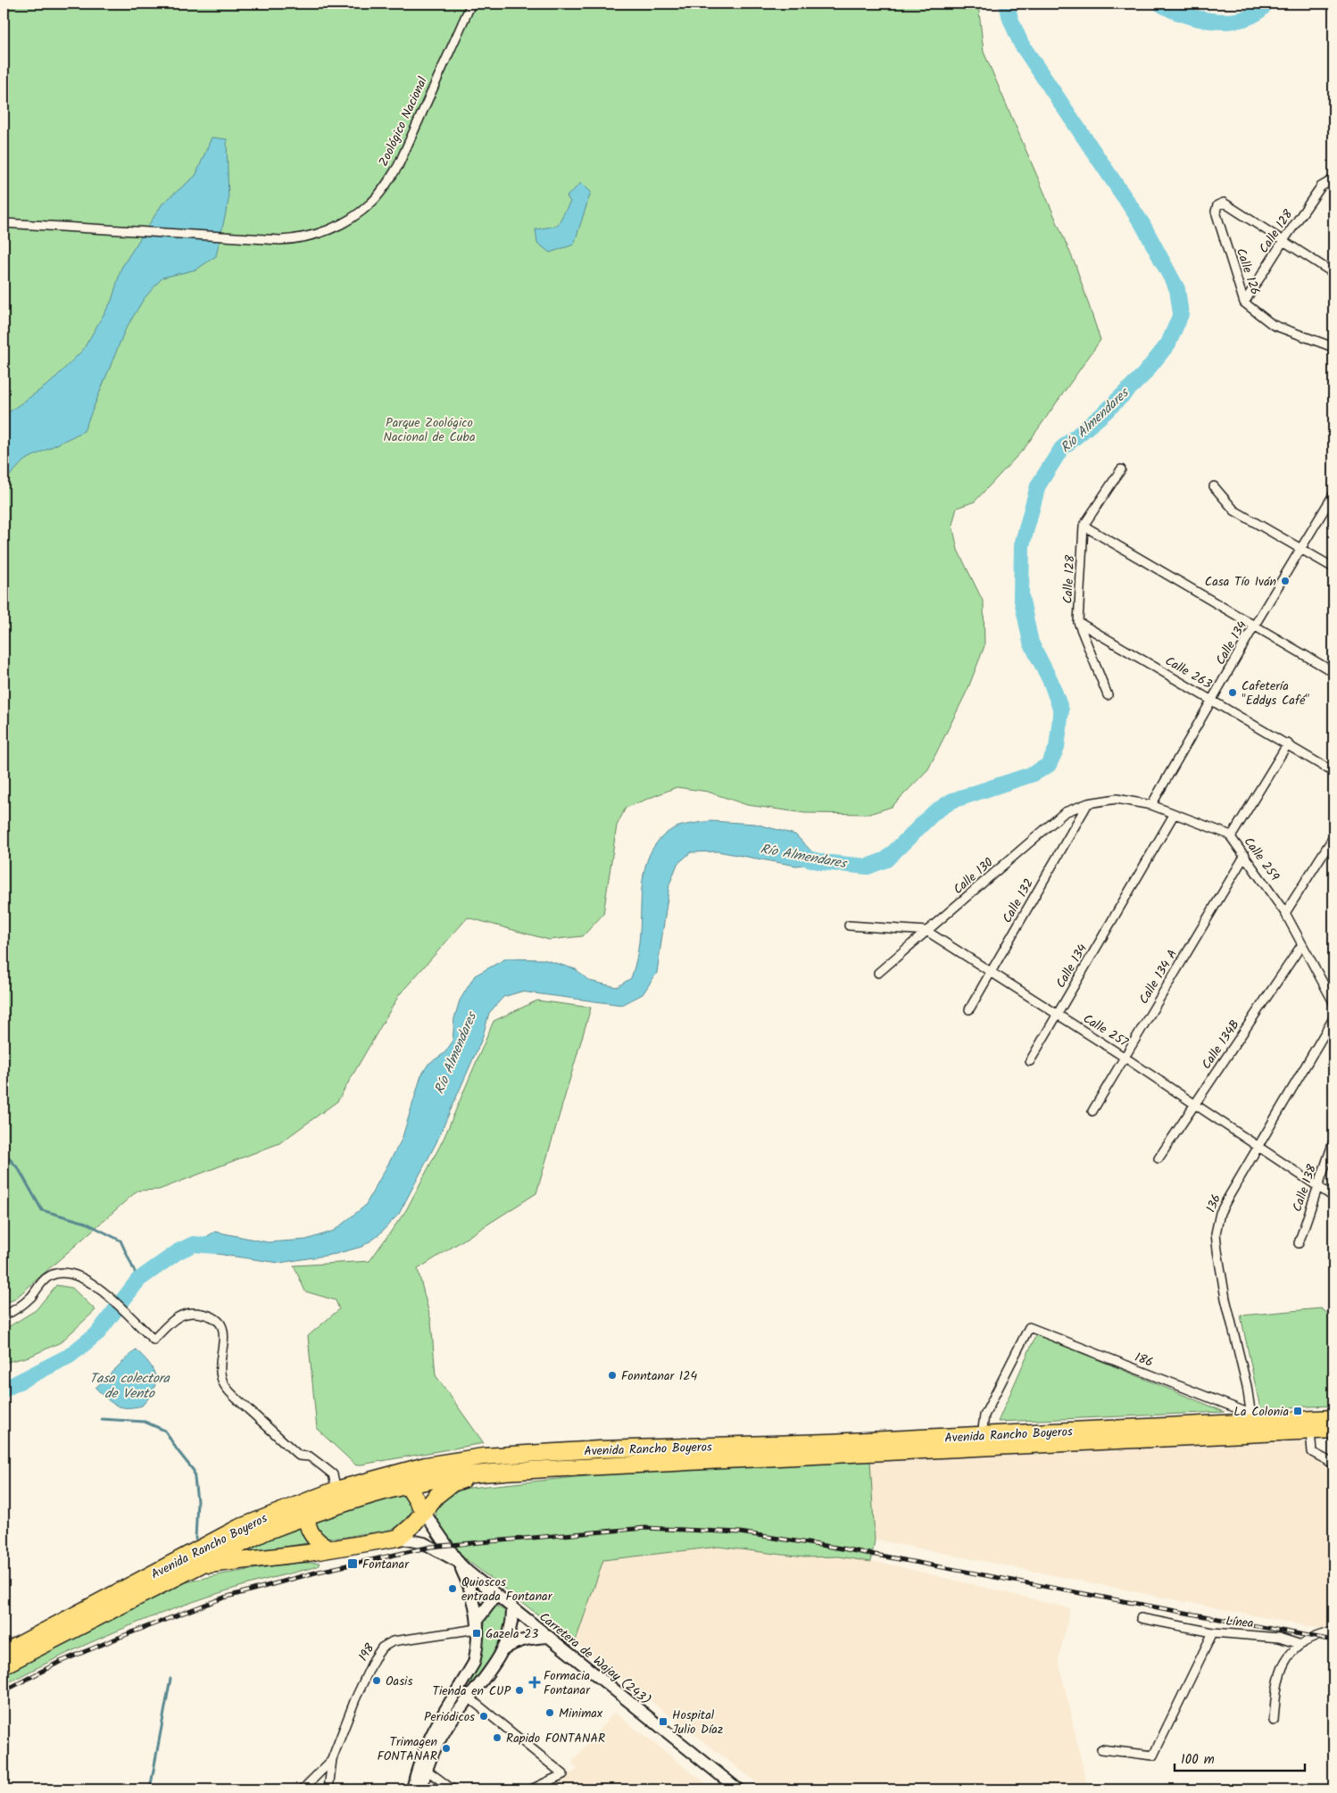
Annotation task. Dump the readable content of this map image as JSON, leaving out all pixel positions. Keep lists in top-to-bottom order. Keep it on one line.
{"streets":{"highway":["Avenida Rancho Boyeros"],"street":["Zoológico Nacional","Calle 128","Calle 126","Calle 134","Calle 263","Calle 259","Calle 130","Calle 132","Calle 134 A","Calle 257","Calle 134B","Calle 138","136","186","Línea","198","Carretera de Wajay (243)"]},"crossings":[["Calle 128","Calle 126"],["Calle 128","Calle 263"],["Calle 134","Calle 263"],["Calle 134","Calle 259"],["Calle 134","Calle 257"],["Calle 259","Calle 130"],["Calle 259","Calle 132"],["Calle 259","Calle 134 A"],["Calle 259","Calle 134B"],["Calle 130","Calle 132"],["Calle 130","Calle 257"],["Calle 132","Calle 257"],["Calle 134 A","Calle 257"],["Calle 257","Calle 134B"],["Calle 257","Calle 138"],["Calle 257","136"],["136","186"],["136","Avenida Rancho Boyeros"],["186","Avenida Rancho Boyeros"]],"water":["Río Almendares","Tasa colectora de Vento"],"parks":["Parque Zoológico Nacional de Cuba"],"places":{"other":["Casa Tío Iván","Cafetería \"Eddys Café\"","Fonntanar 124","Quioscos entrada Fontanar","Oasis","Tienda en CUP","Minimax","Periódicos","Rapido FONTANAR","Trimagen FONTANAR"],"transit":["La Colonia","Fontanar","Gazela 23","Hospital Julio Díaz"],"health":["Formacia Fontanar"]},"scale_bar":"100 m"}
